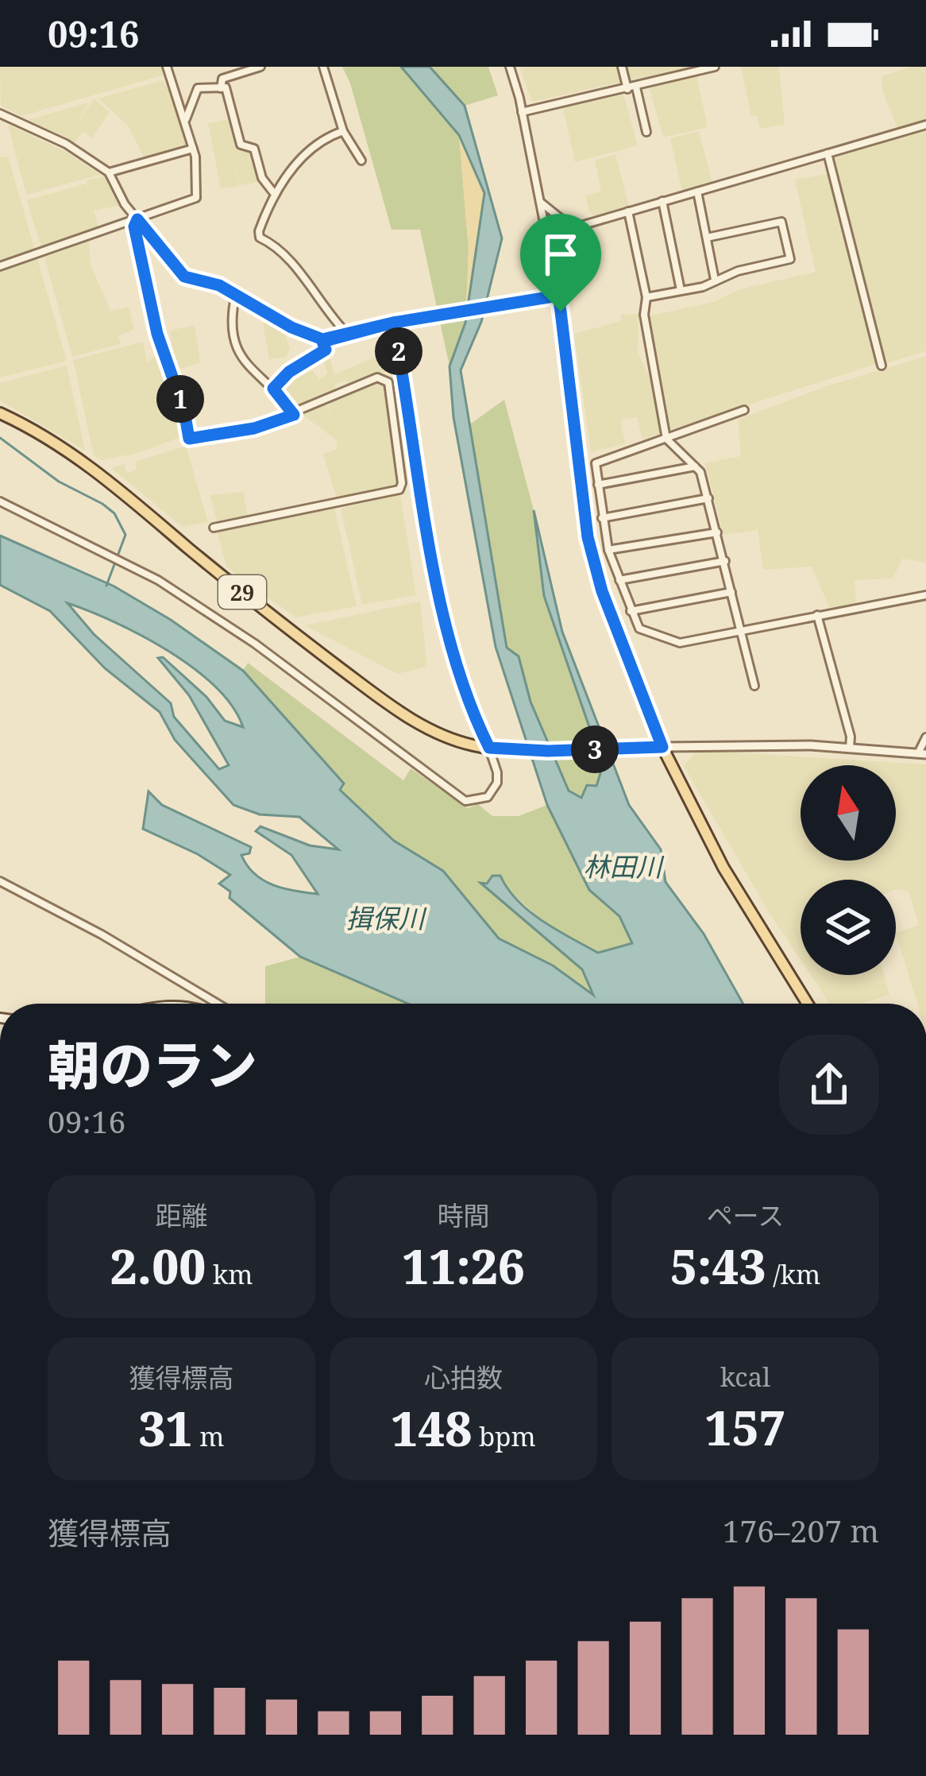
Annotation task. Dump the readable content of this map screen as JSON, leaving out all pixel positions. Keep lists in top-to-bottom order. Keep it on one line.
{"streets":{"main road":["29"]},"water":["林田川","揖保川"],"north":"top","page":{"status":"09:16","pins":["2","1","3"],"heading":["朝のラン","09:16"],"stats":[["距離","2.00 km"],["時間","11:26"],["ペース","5:43 /km"],["獲得標高","31 m"],["心拍数","148 bpm"],["kcal","157"]],"chart":["獲得標高","176–207 m"]}}
